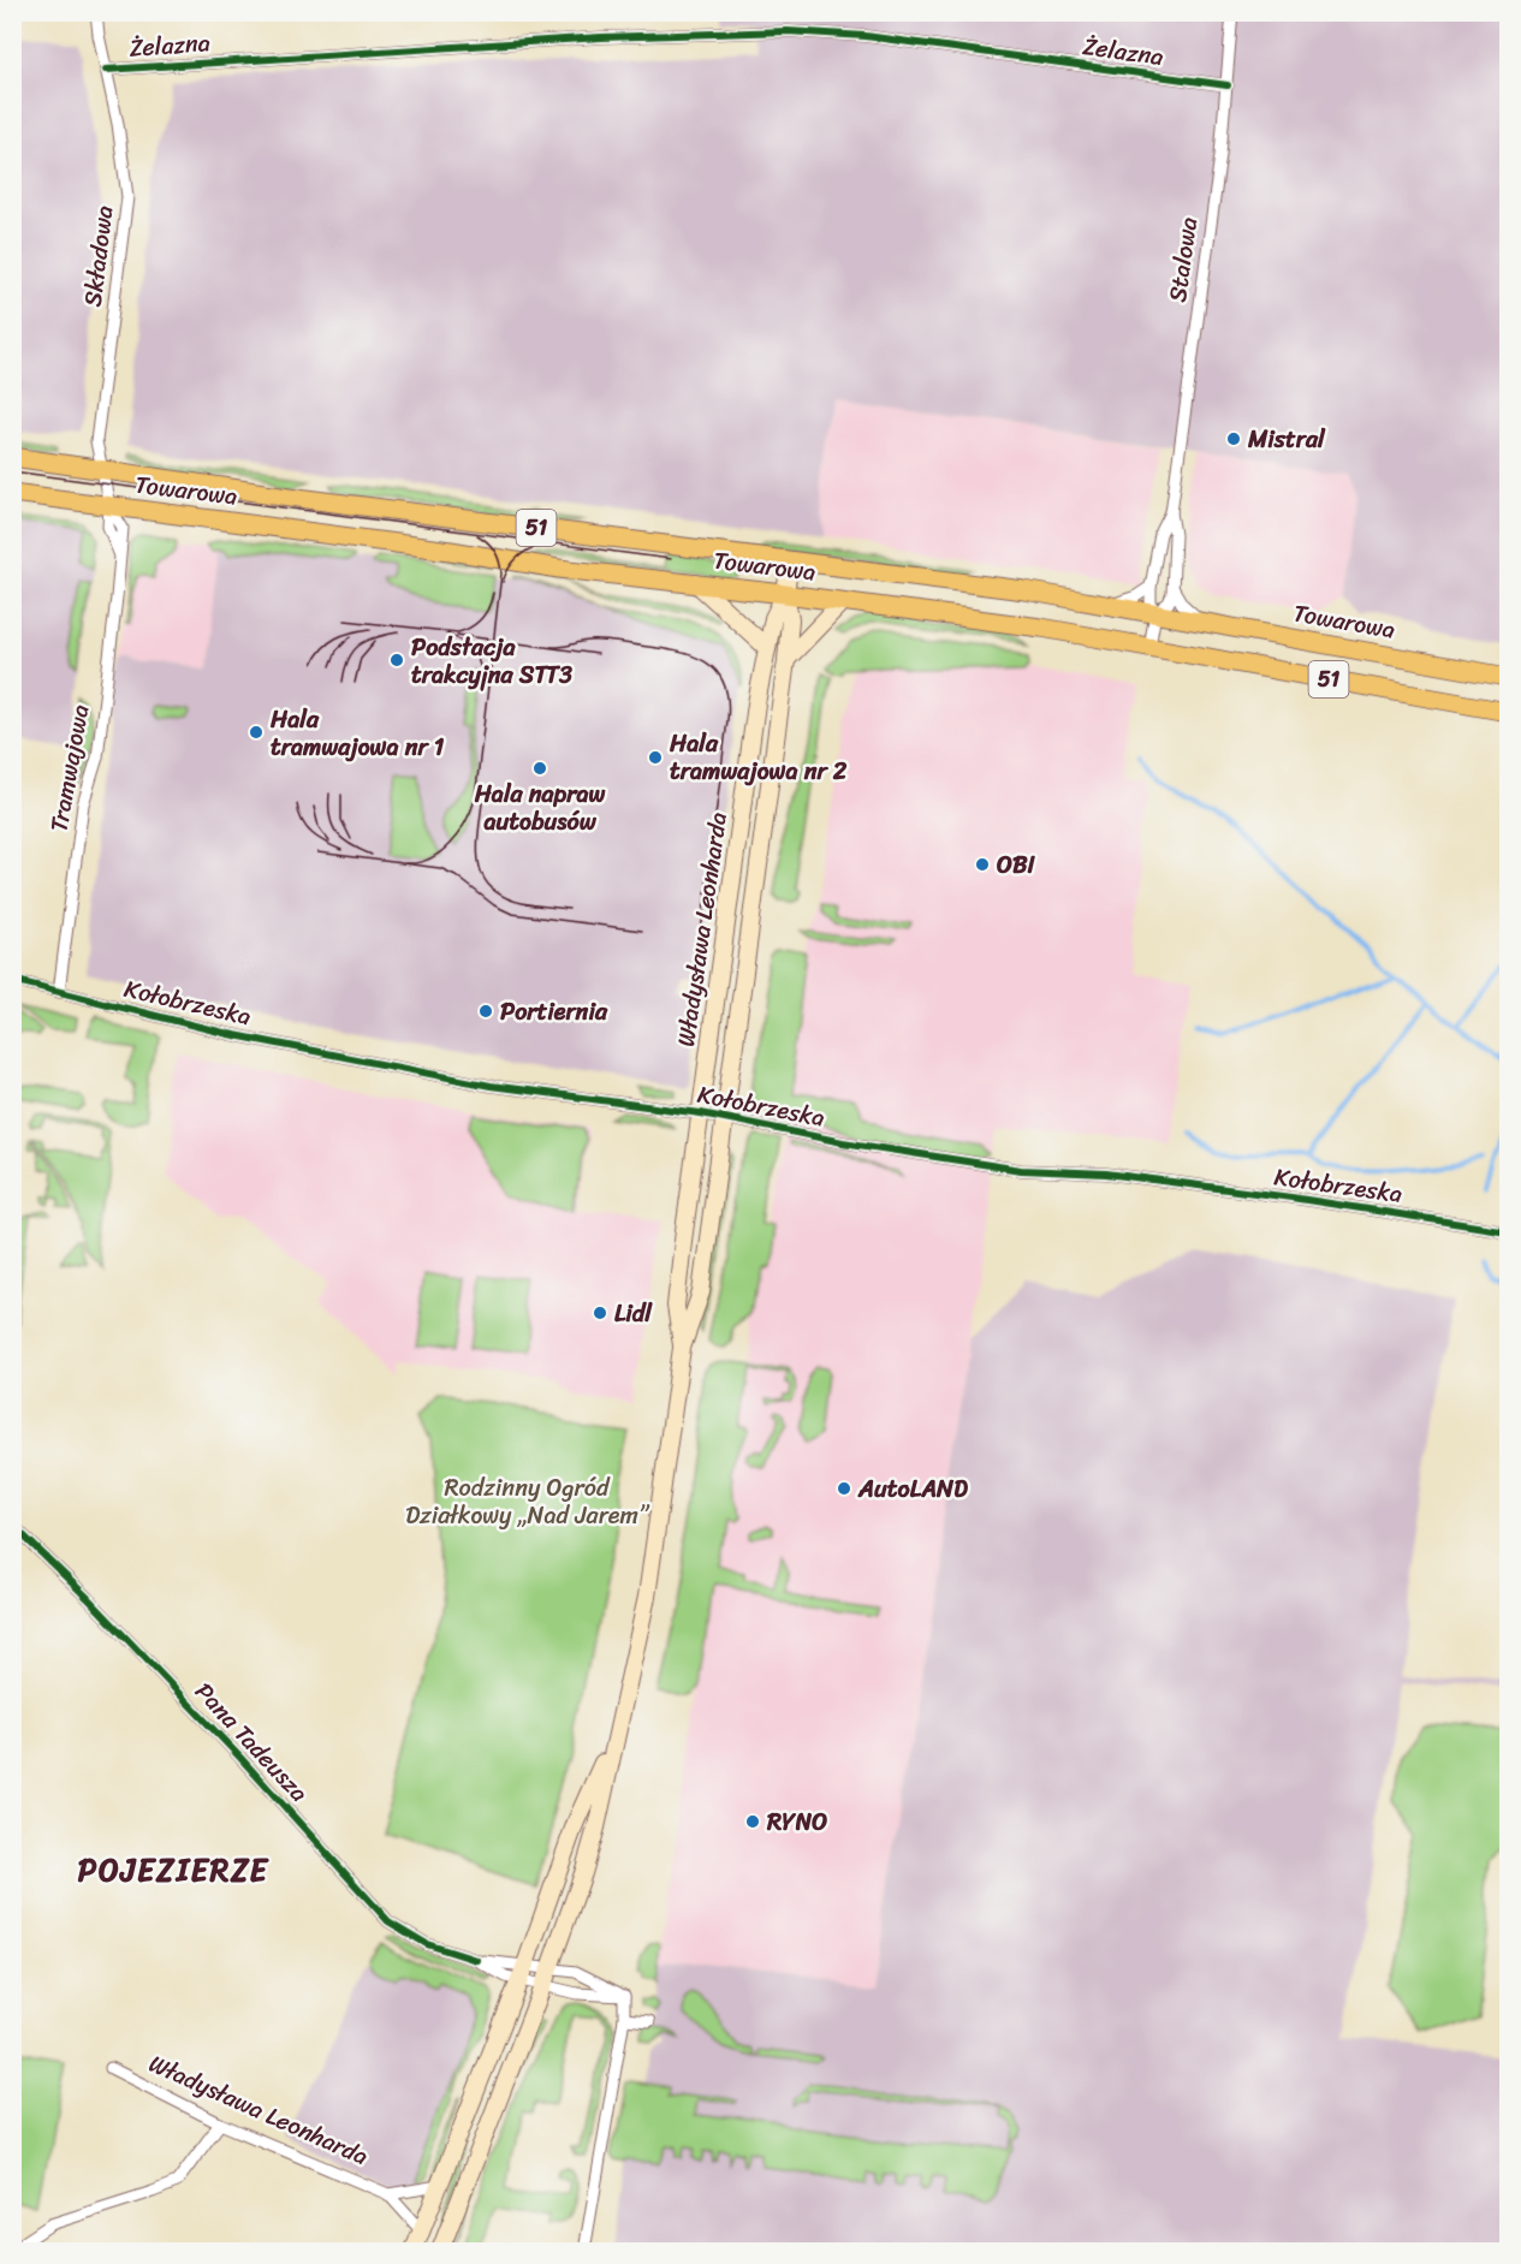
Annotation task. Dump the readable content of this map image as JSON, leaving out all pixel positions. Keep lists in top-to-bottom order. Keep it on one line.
{"streets":{"main road":["Towarowa","51","Władysława Leonharda"],"street":["Żelazna","Składowa","Stalowa","Tramwajowa","Kołobrzeska","Pana Tadeusza"]},"crossings":[["Żelazna","Składowa"],["Żelazna","Stalowa"],["Składowa","Towarowa"],["Składowa","Tramwajowa"],["Stalowa","Towarowa"],["Towarowa","Tramwajowa"],["Towarowa","Władysława Leonharda"],["Tramwajowa","Kołobrzeska"],["Władysława Leonharda","Kołobrzeska"],["Władysława Leonharda","Pana Tadeusza"]],"districts":["POJEZIERZE"],"parks":["Rodzinny Ogród Działkowy „Nad Jarem”"],"places":["Mistral","Podstacja trakcyjna STT3","Hala tramwajowa nr 1","Hala tramwajowa nr 2","Hala napraw autobusów","OBI","Portiernia","Lidl","AutoLAND","RYNO"]}
